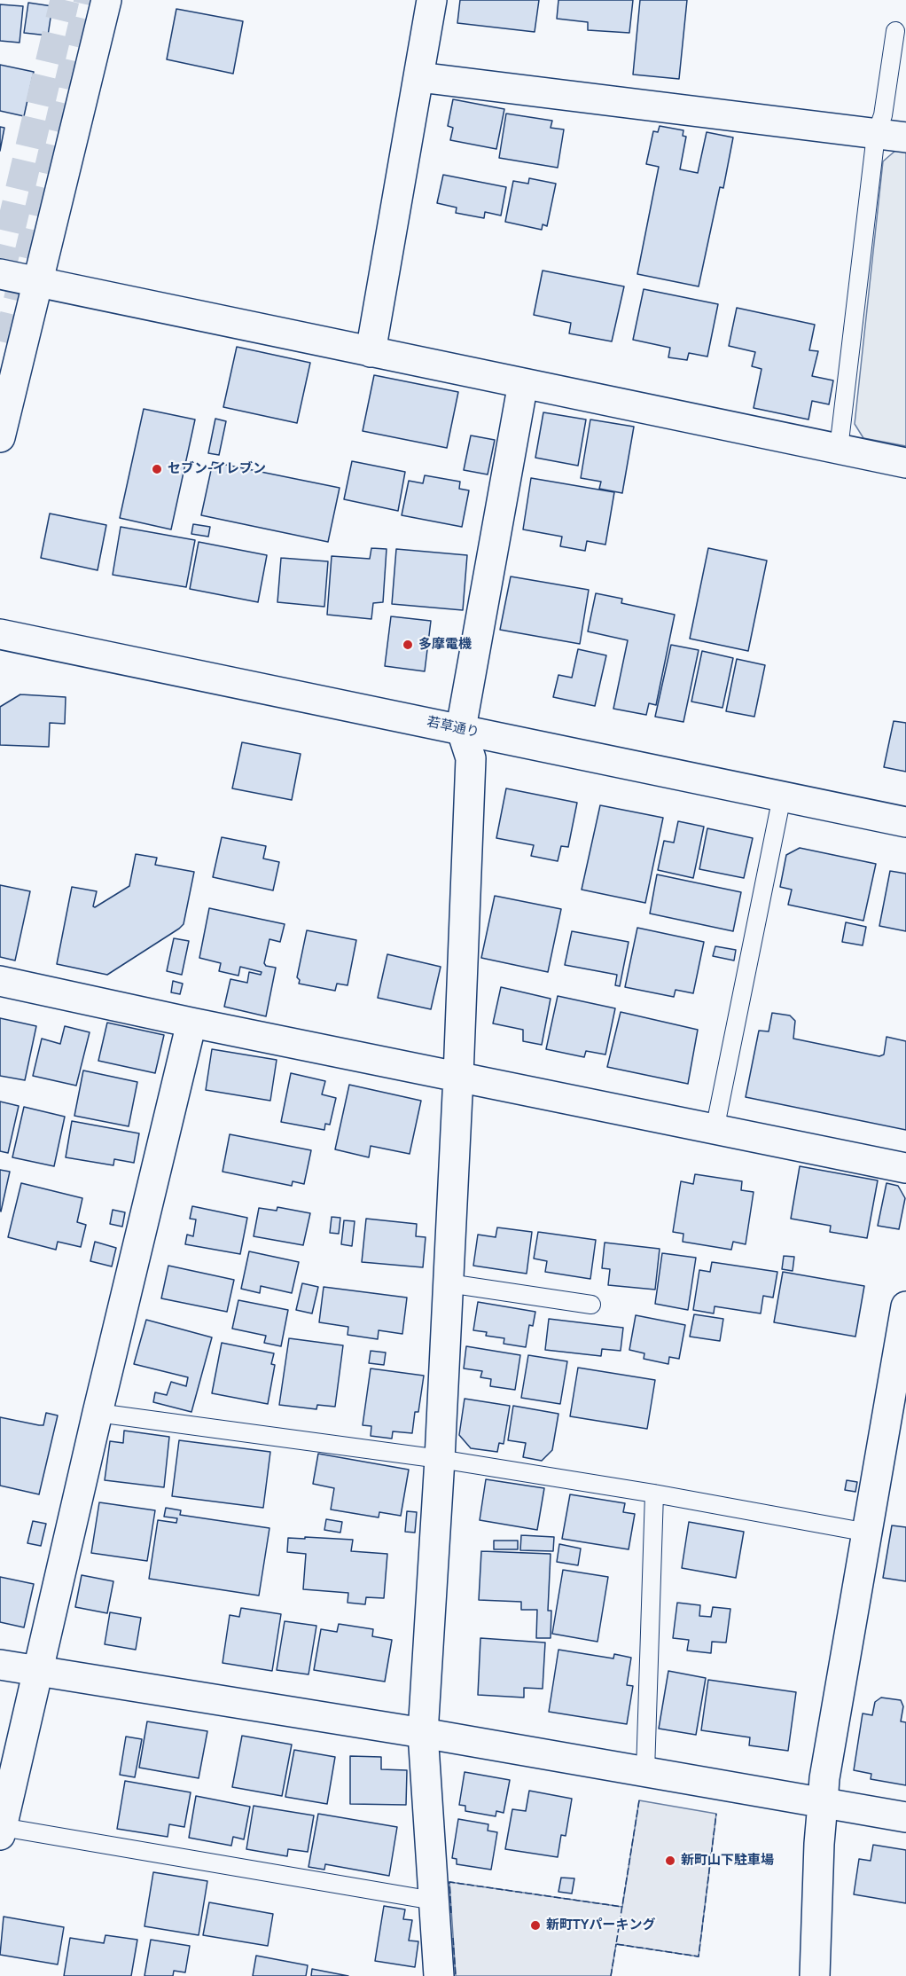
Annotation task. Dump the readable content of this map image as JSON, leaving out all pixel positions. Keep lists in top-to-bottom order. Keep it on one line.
{"streets":{"street":["若草通り"]},"places":["セブン-イレブン","多摩電機","新町山下駐車場","新町TYパーキング"]}
